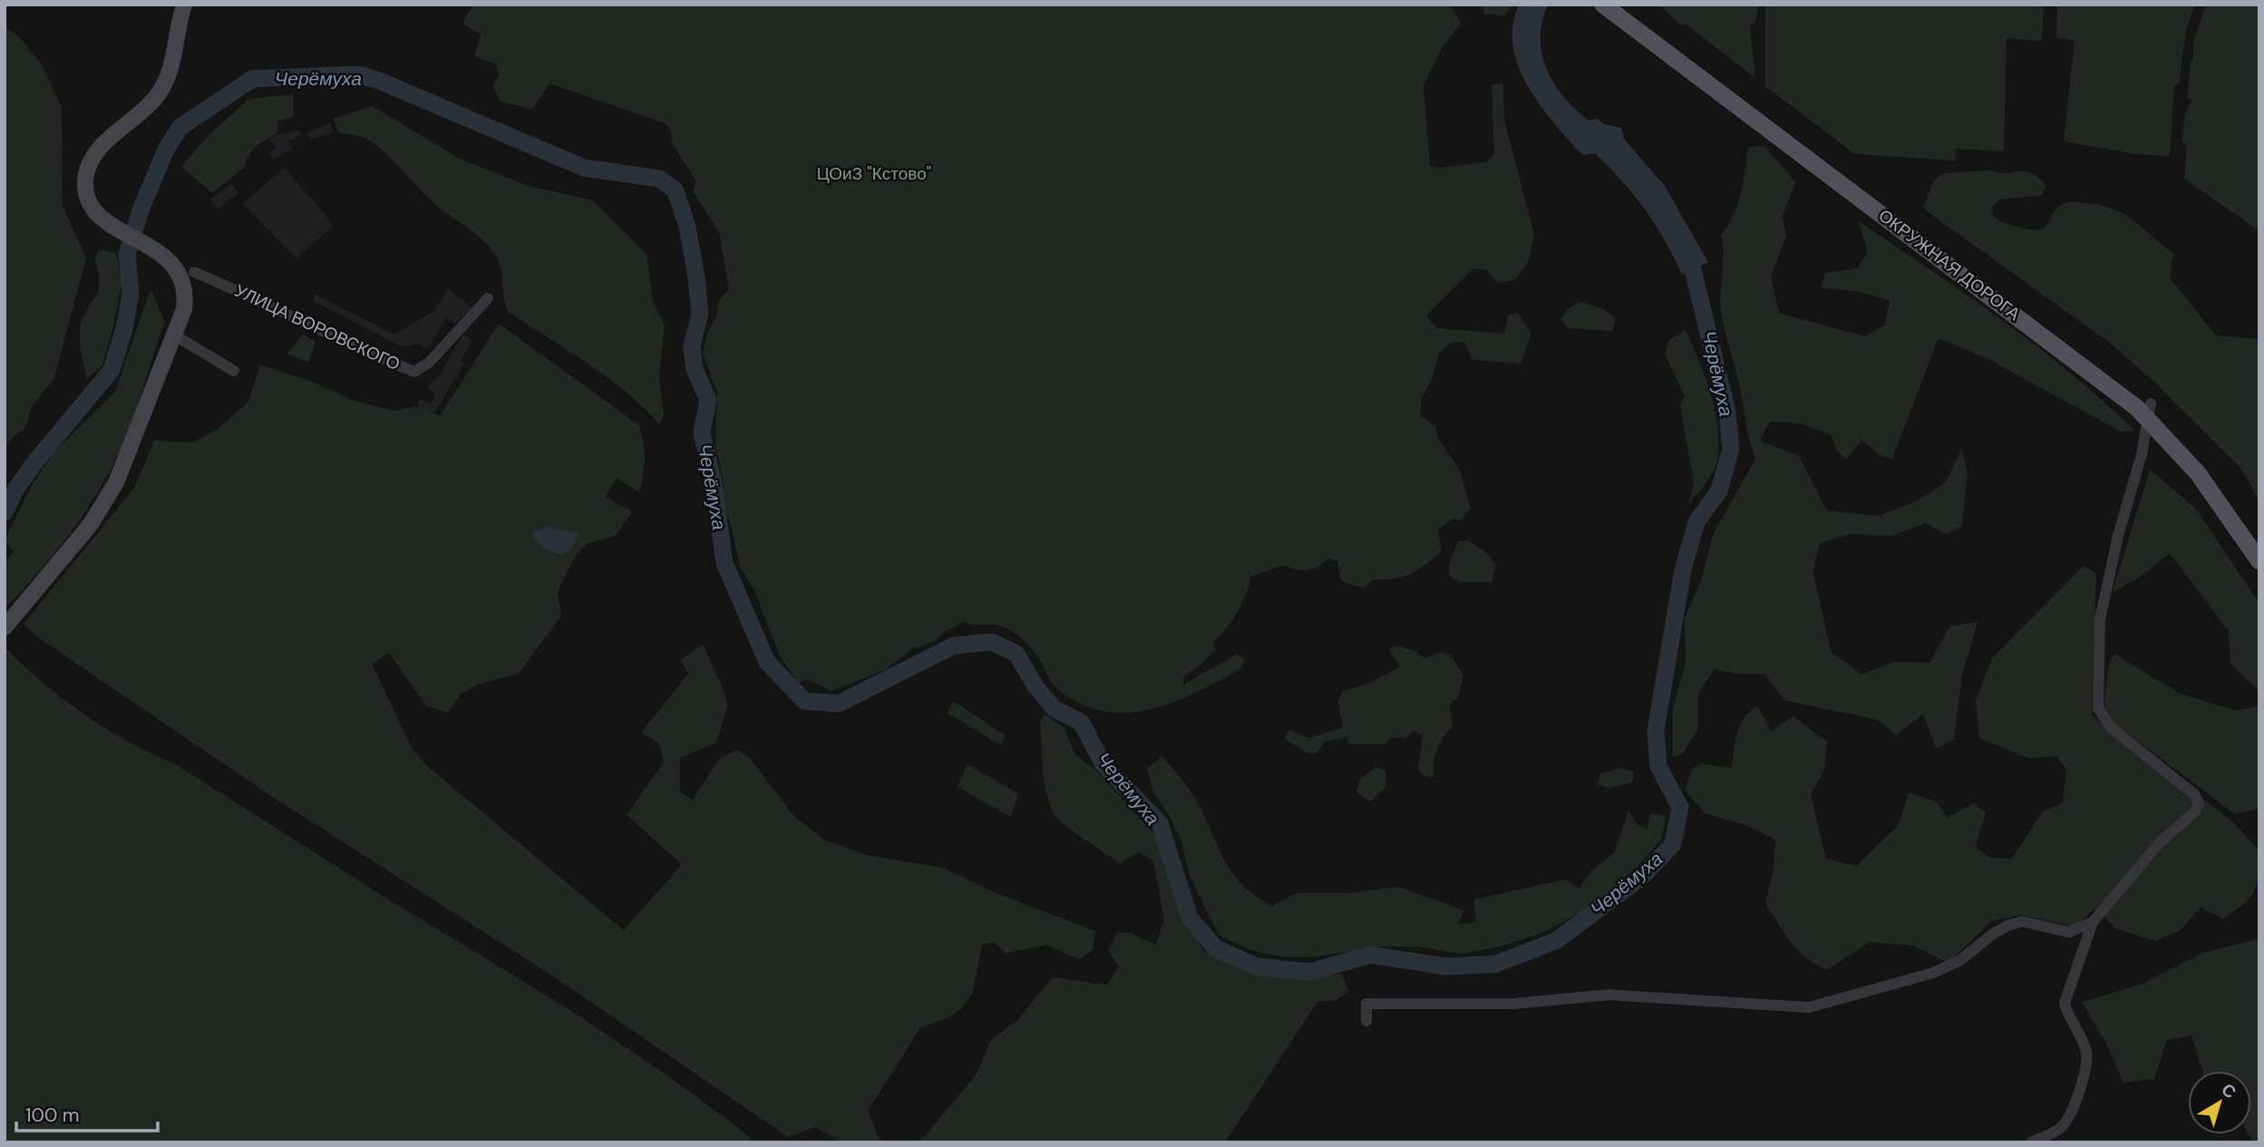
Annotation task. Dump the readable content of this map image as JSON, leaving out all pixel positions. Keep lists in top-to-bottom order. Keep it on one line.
{"streets":{"main road":["ОКРУЖНАЯ ДОРОГА"],"street":["УЛИЦА ВОРОВСКОГО"]},"water":["Черёмуха"],"parks":["ЦОиЗ \"Кстово\""],"scale_bar":"100 m","north":"top right"}
